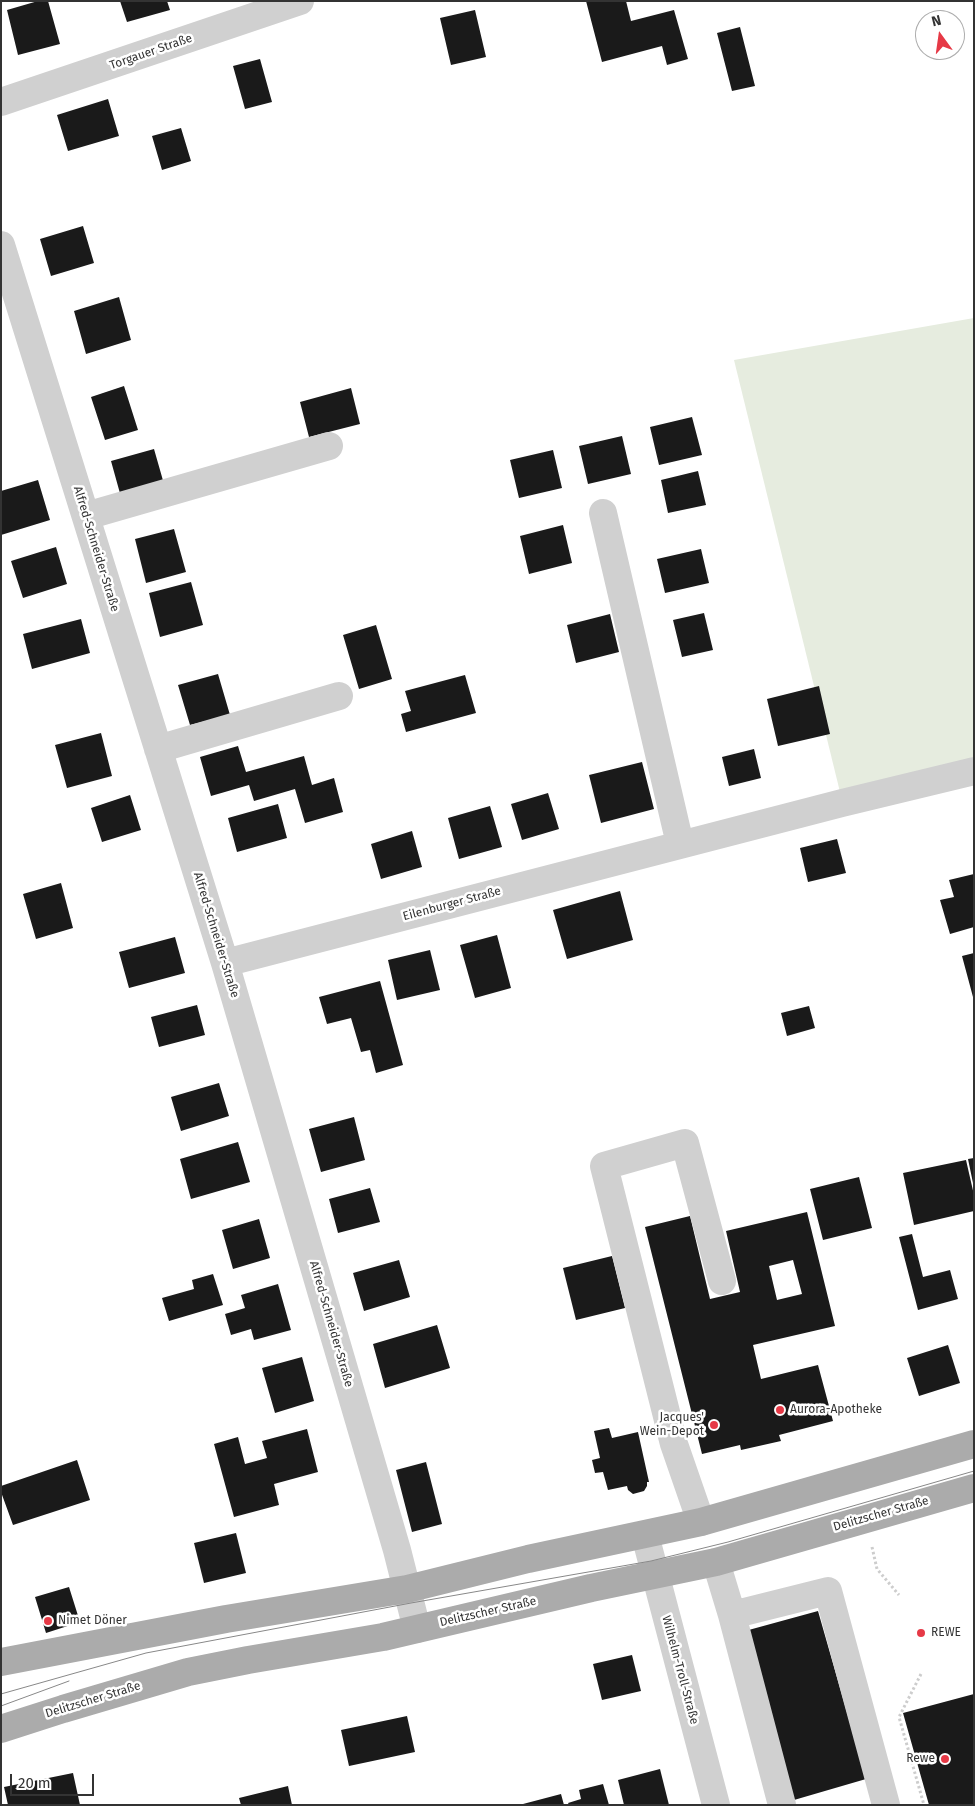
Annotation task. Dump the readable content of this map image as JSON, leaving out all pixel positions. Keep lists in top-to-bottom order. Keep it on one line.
{"streets":{"main road":["Delitzscher Straße"],"street":["Torgauer Straße","Alfred-Schneider-Straße","Eilenburger Straße","Wilhelm-Troll-Straße"]},"crossings":[["Alfred-Schneider-Straße","Eilenburger Straße"],["Alfred-Schneider-Straße","Delitzscher Straße"],["Delitzscher Straße","Wilhelm-Troll-Straße"]],"places":["Aurora-Apotheke","Jacques' Wein-Depot","Nimet Döner","REWE","Rewe"],"scale_bar":"20 m","north":"top"}
